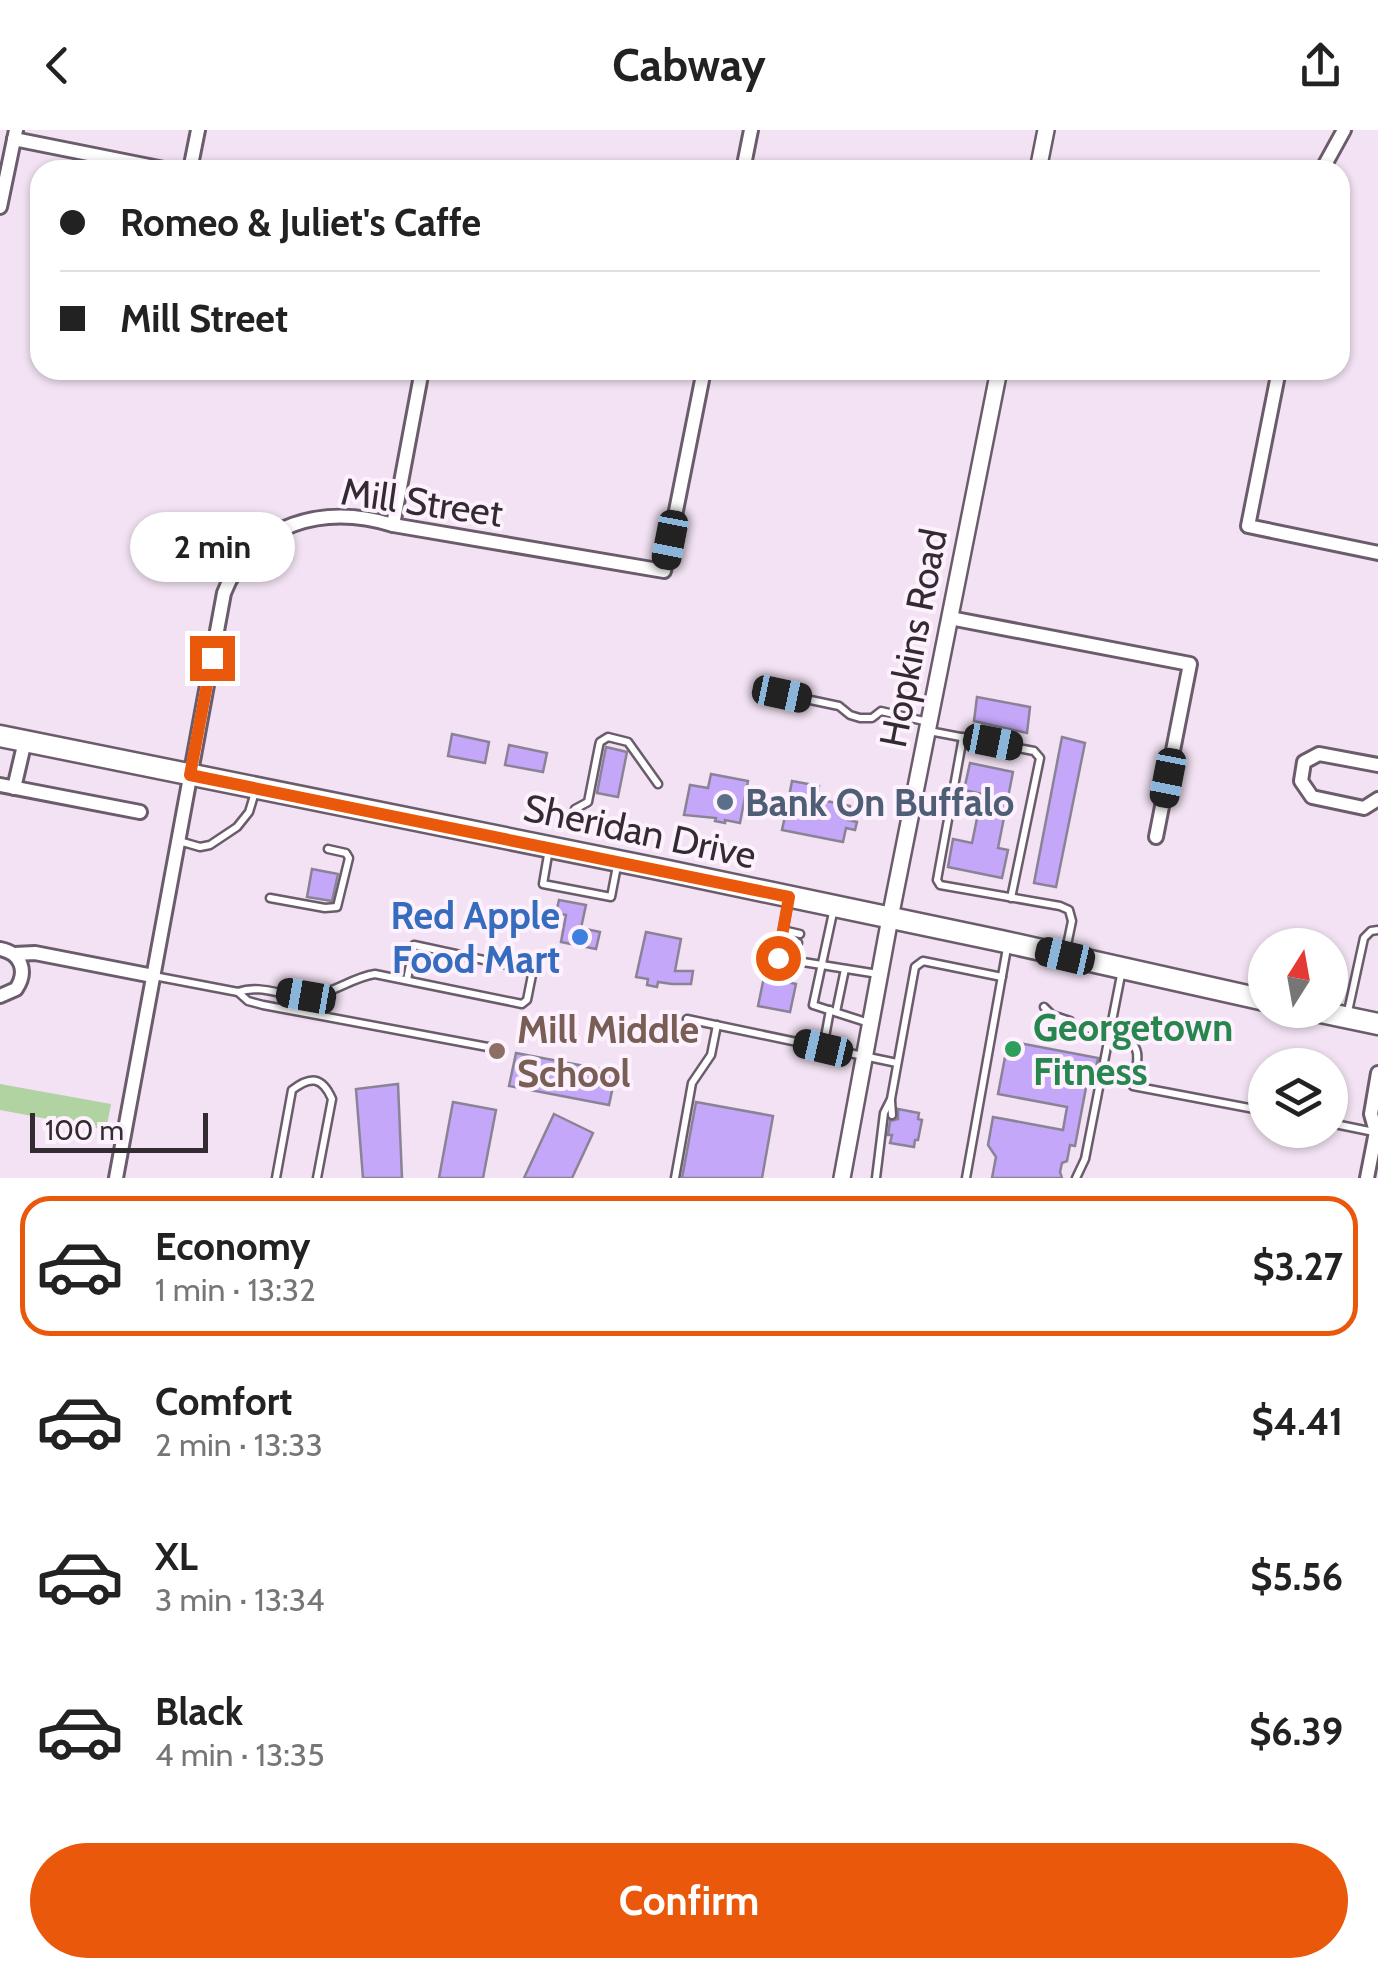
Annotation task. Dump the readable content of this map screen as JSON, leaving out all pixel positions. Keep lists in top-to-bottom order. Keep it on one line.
{"streets":{"main road":["Sheridan Drive"],"street":["Mill Street","Hopkins Road"]},"crossings":[["Mill Street","Sheridan Drive"],["Hopkins Road","Sheridan Drive"]],"places":["Bank On Buffalo","Red Apple Food Mart","Georgetown Fitness","Mill Middle School"],"scale_bar":"100 m","north":"top","page":{"header":"Cabway","banner":["Romeo & Juliet's Caffe","Mill Street"],"bubble":"2 min","scale":"100 m","list":[{"name":"Economy","note":"1 min · 13:32","value":"$3.27"},{"name":"Comfort","note":"2 min · 13:33","value":"$4.41"},{"name":"XL","note":"3 min · 13:34","value":"$5.56"},{"name":"Black","note":"4 min · 13:35","value":"$6.39"}],"buttons":"Confirm"}}
